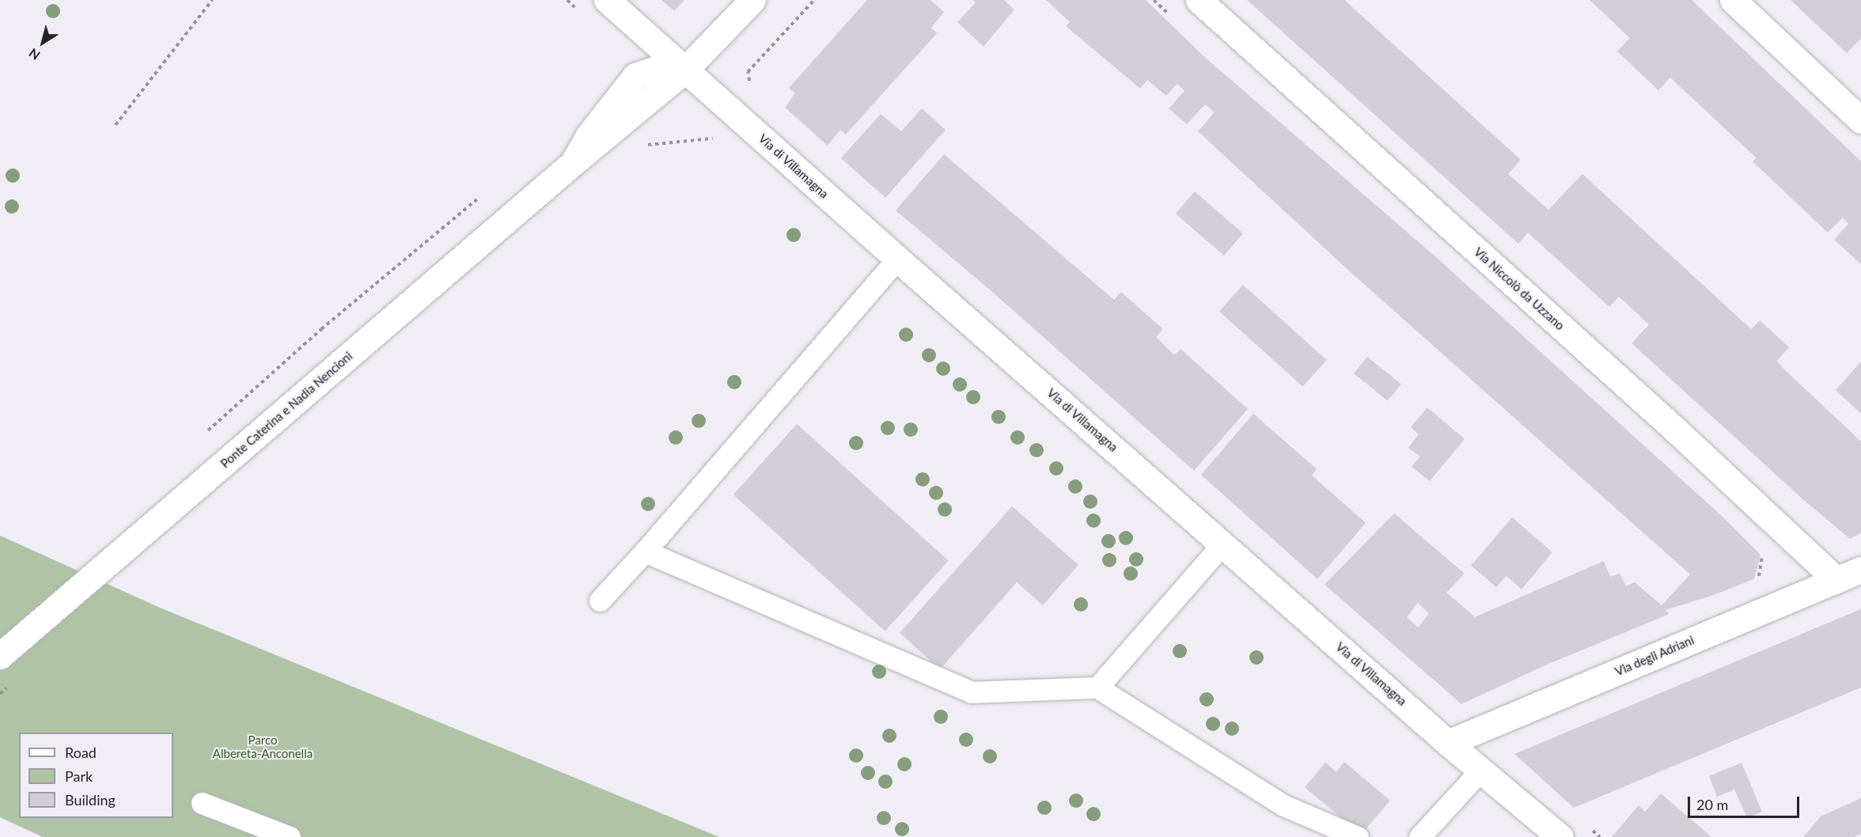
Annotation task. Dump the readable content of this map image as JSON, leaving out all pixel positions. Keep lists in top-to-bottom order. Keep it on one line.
{"streets":{"main road":["Via di Villamagna","Via Niccolò da Uzzano","Ponte Caterina e Nadia Nencioni","Via degli Adriani"]},"crossings":[["Via di Villamagna","Ponte Caterina e Nadia Nencioni"],["Via di Villamagna","Via degli Adriani"],["Via Niccolò da Uzzano","Via degli Adriani"]],"parks":["Parco Albereta-Anconella"],"legend":["Road","Park","Building"],"scale_bar":"20 m","north":"bottom left"}
